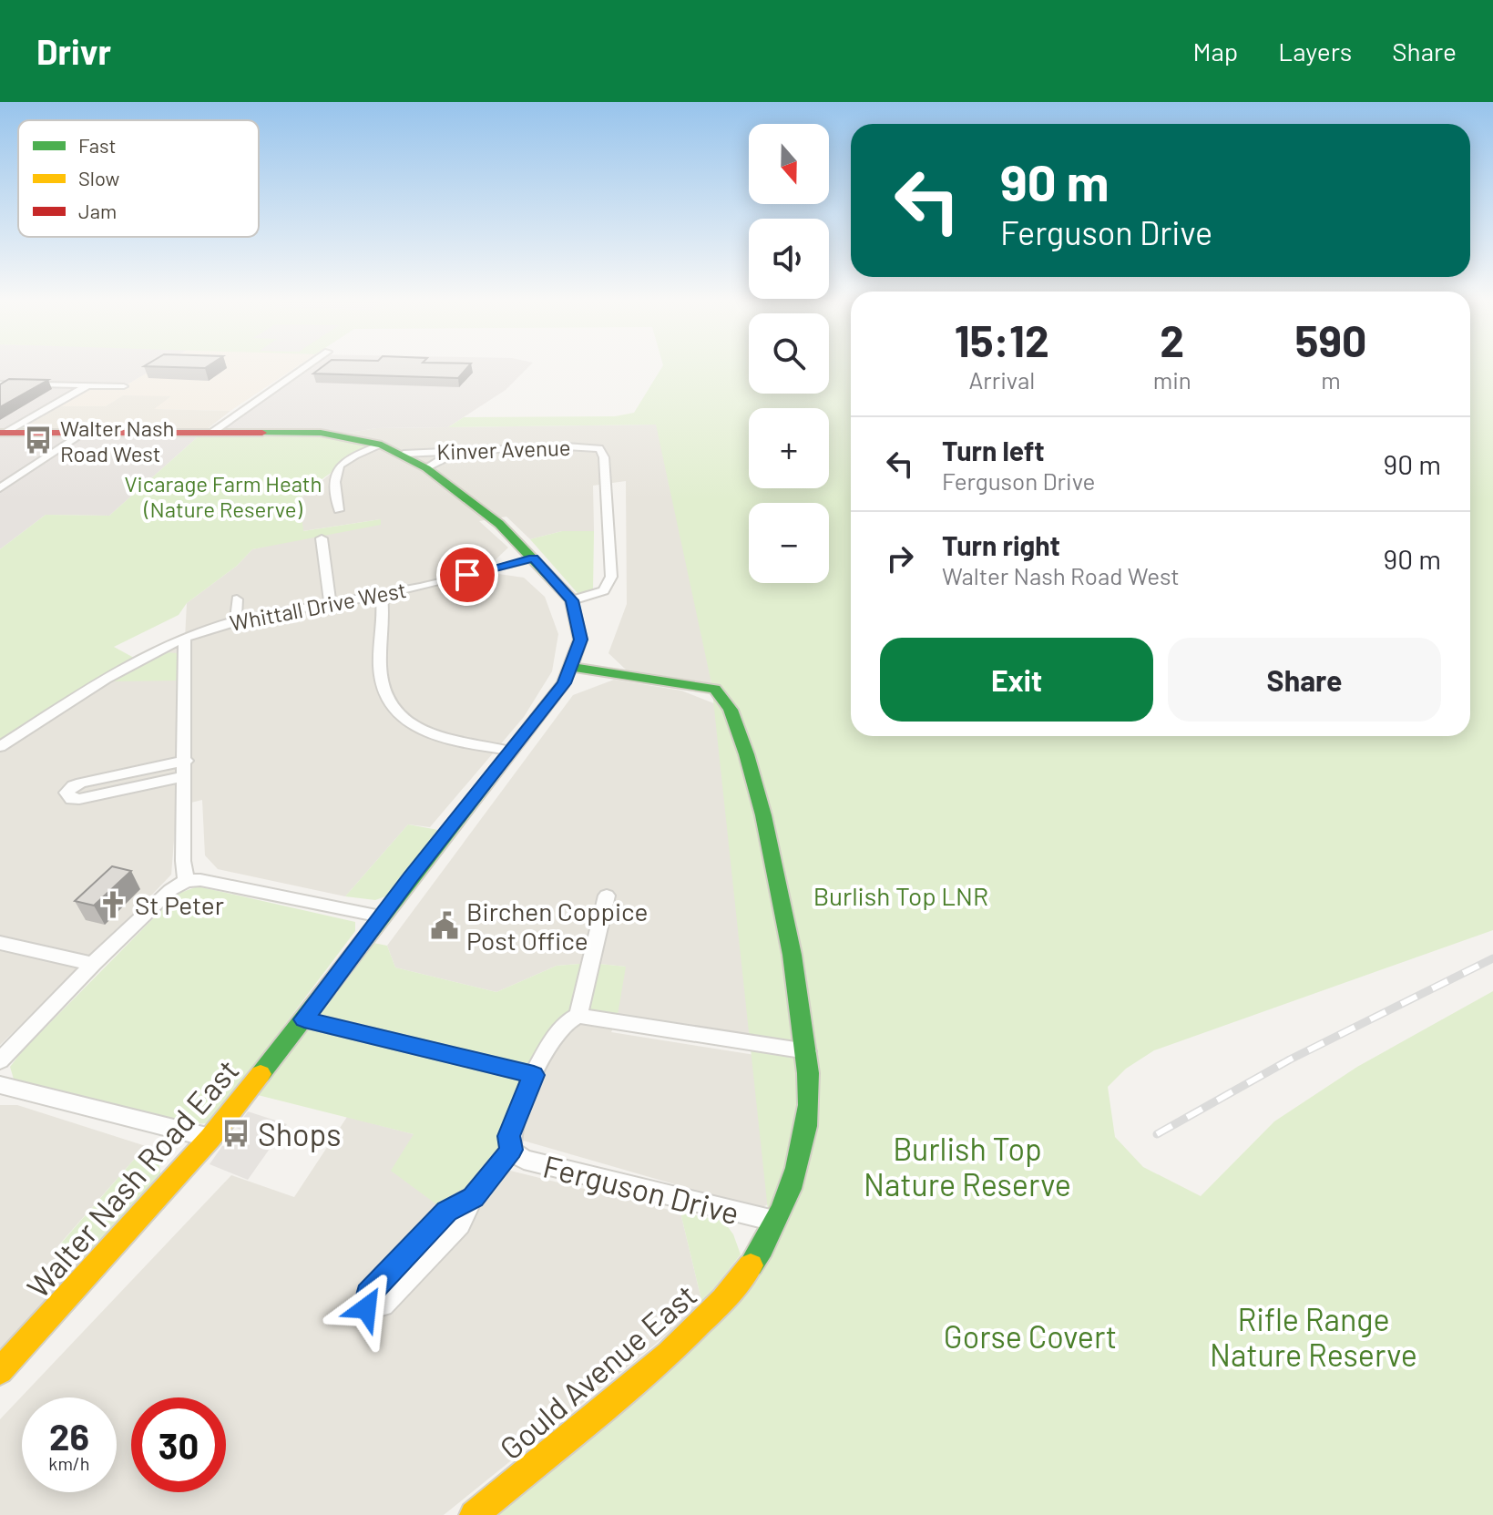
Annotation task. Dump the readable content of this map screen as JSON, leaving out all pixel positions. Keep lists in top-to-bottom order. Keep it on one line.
{"streets":{"street":["Kinver Avenue","Whittall Drive West","Walter Nash Road East","Ferguson Drive","Gould Avenue East"]},"crossings":[["Kinver Avenue","Whittall Drive West"],["Kinver Avenue","Gould Avenue East"],["Whittall Drive West","Gould Avenue East"],["Ferguson Drive","Gould Avenue East"]],"parks":["Vicarage Farm Heath (Nature Reserve)","Burlish Top LNR","Burlish Top Nature Reserve","Rifle Range Nature Reserve","Gorse Covert"],"places":{"bus stop":["Walter Nash Road West","Shops"],"church":["St Peter"],"public building":["Birchen Coppice Post Office"]},"legend":["Fast","Slow","Jam"],"north":"bottom","page":{"header":"Drivr","nav":["Map","Layers","Share"],"map_buttons":["+","−"],"turn":["90 m","Ferguson Drive"],"eta":["15:12","Arrival","2","min","590","m"],"list":[{"name":"Turn left","note":"Ferguson Drive","value":"90 m"},{"name":"Turn right","note":"Walter Nash Road West","value":"90 m"}],"buttons":["Exit","Share"],"speed":"26 km/h","limit":"30"}}
